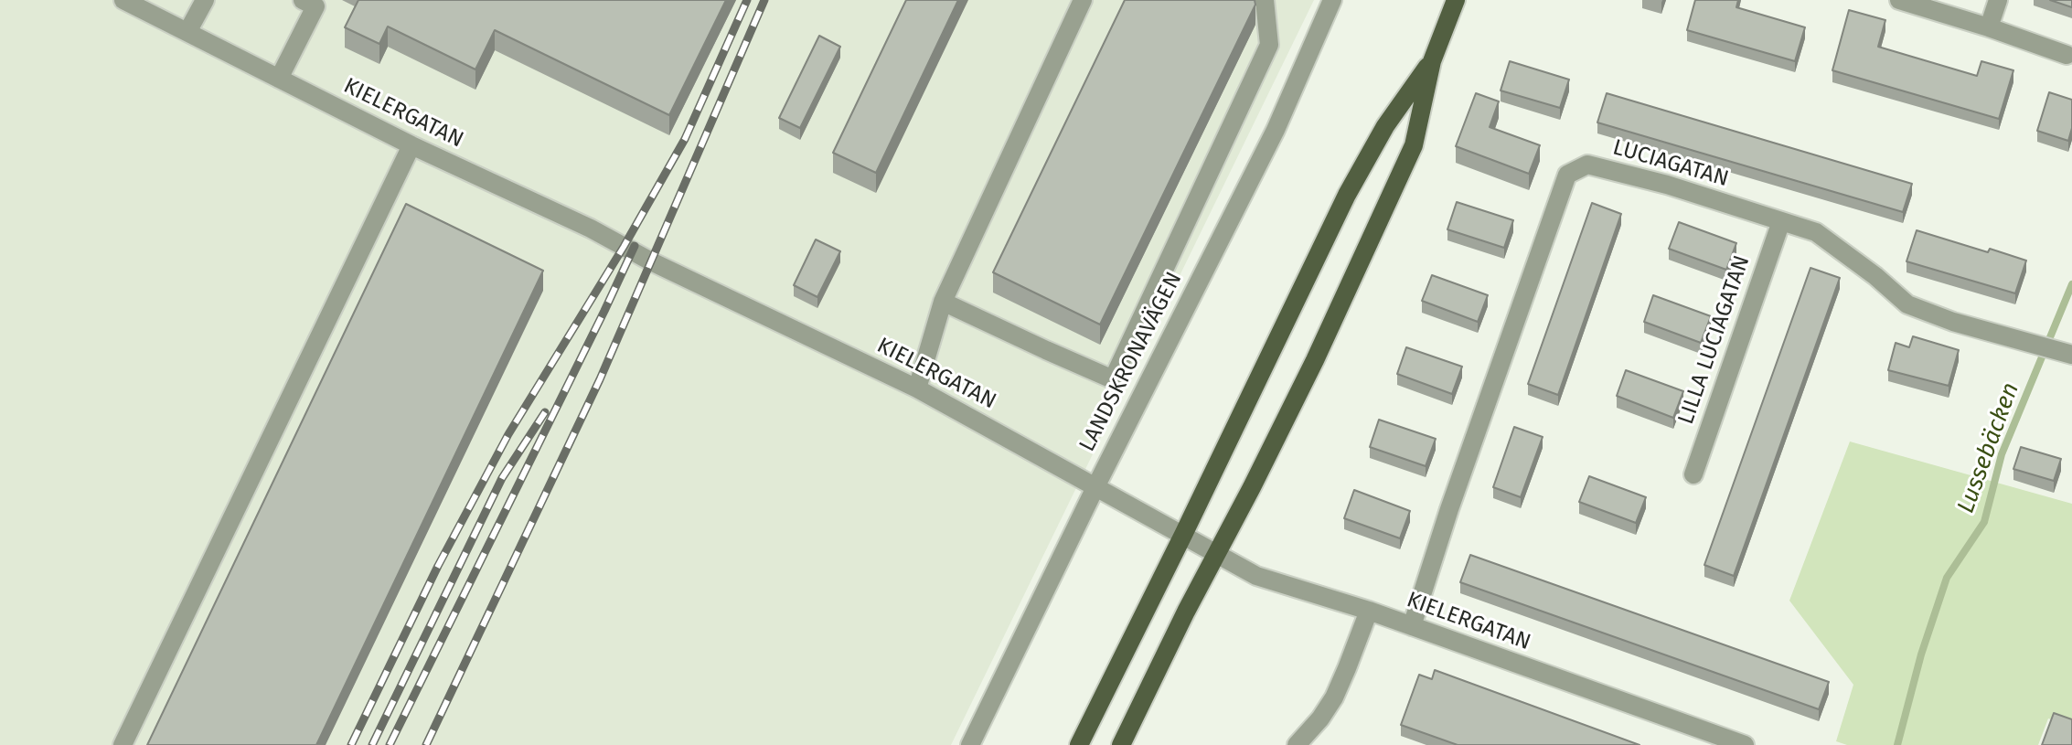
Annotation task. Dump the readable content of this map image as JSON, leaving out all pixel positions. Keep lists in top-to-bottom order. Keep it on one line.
{"streets":{"street":["KIELERGATAN","LUCIAGATAN","LILLA LUCIAGATAN","LANDSKRONAVÄGEN"]},"crossings":[["KIELERGATAN","LUCIAGATAN"],["KIELERGATAN","LANDSKRONAVÄGEN"],["LUCIAGATAN","LILLA LUCIAGATAN"]],"water":["Lussebäcken"]}
